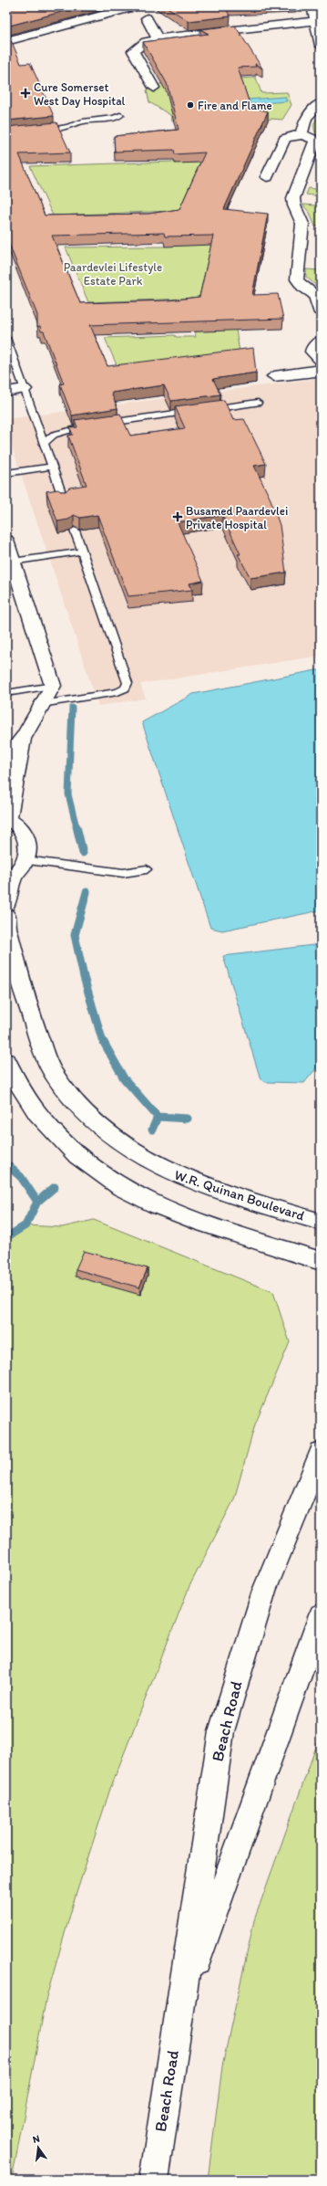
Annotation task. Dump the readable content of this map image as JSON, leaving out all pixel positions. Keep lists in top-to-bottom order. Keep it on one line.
{"streets":{"street":["W.R. Quinan Boulevard","Beach Road"]},"parks":["Paardevlei Lifestyle Estate Park"],"places":{"health":["Cure Somerset West Day Hospital","Busamed Paardevlei Private Hospital"],"other":["Fire and Flame"]},"north":"top"}
